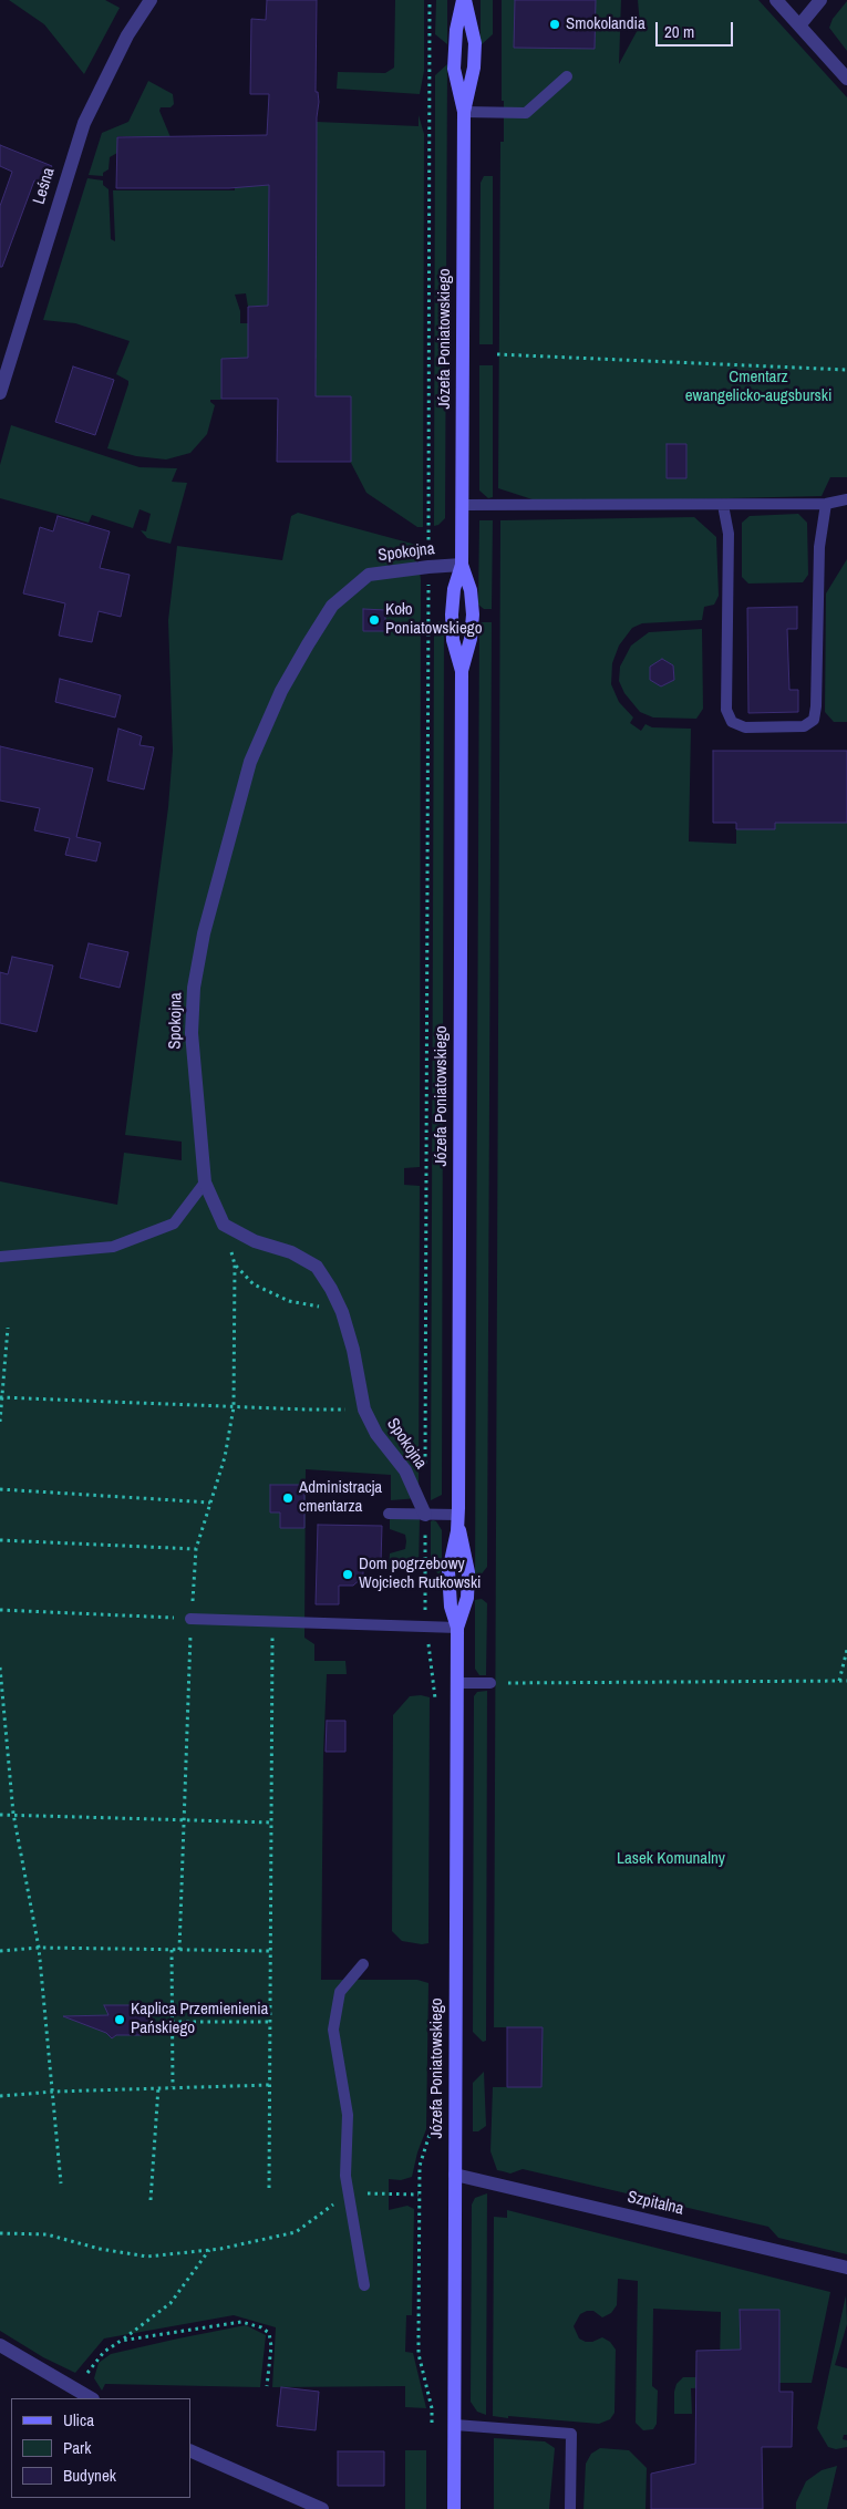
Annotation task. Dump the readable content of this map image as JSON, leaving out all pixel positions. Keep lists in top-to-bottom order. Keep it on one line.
{"streets":{"street":["Leśna","Józefa Poniatowskiego","Spokojna","Szpitalna"]},"crossings":[["Józefa Poniatowskiego","Spokojna"],["Józefa Poniatowskiego","Szpitalna"]],"parks":["Cmentarz ewangelicko-augsburski","Lasek Komunalny"],"places":["Smokolandia","Koło Poniatowskiego","Administracja cmentarza","Dom pogrzebowy Wojciech Rutkowski","Kaplica Przemienienia Pańskiego"],"legend":["Ulica","Park","Budynek"],"scale_bar":"20 m"}
